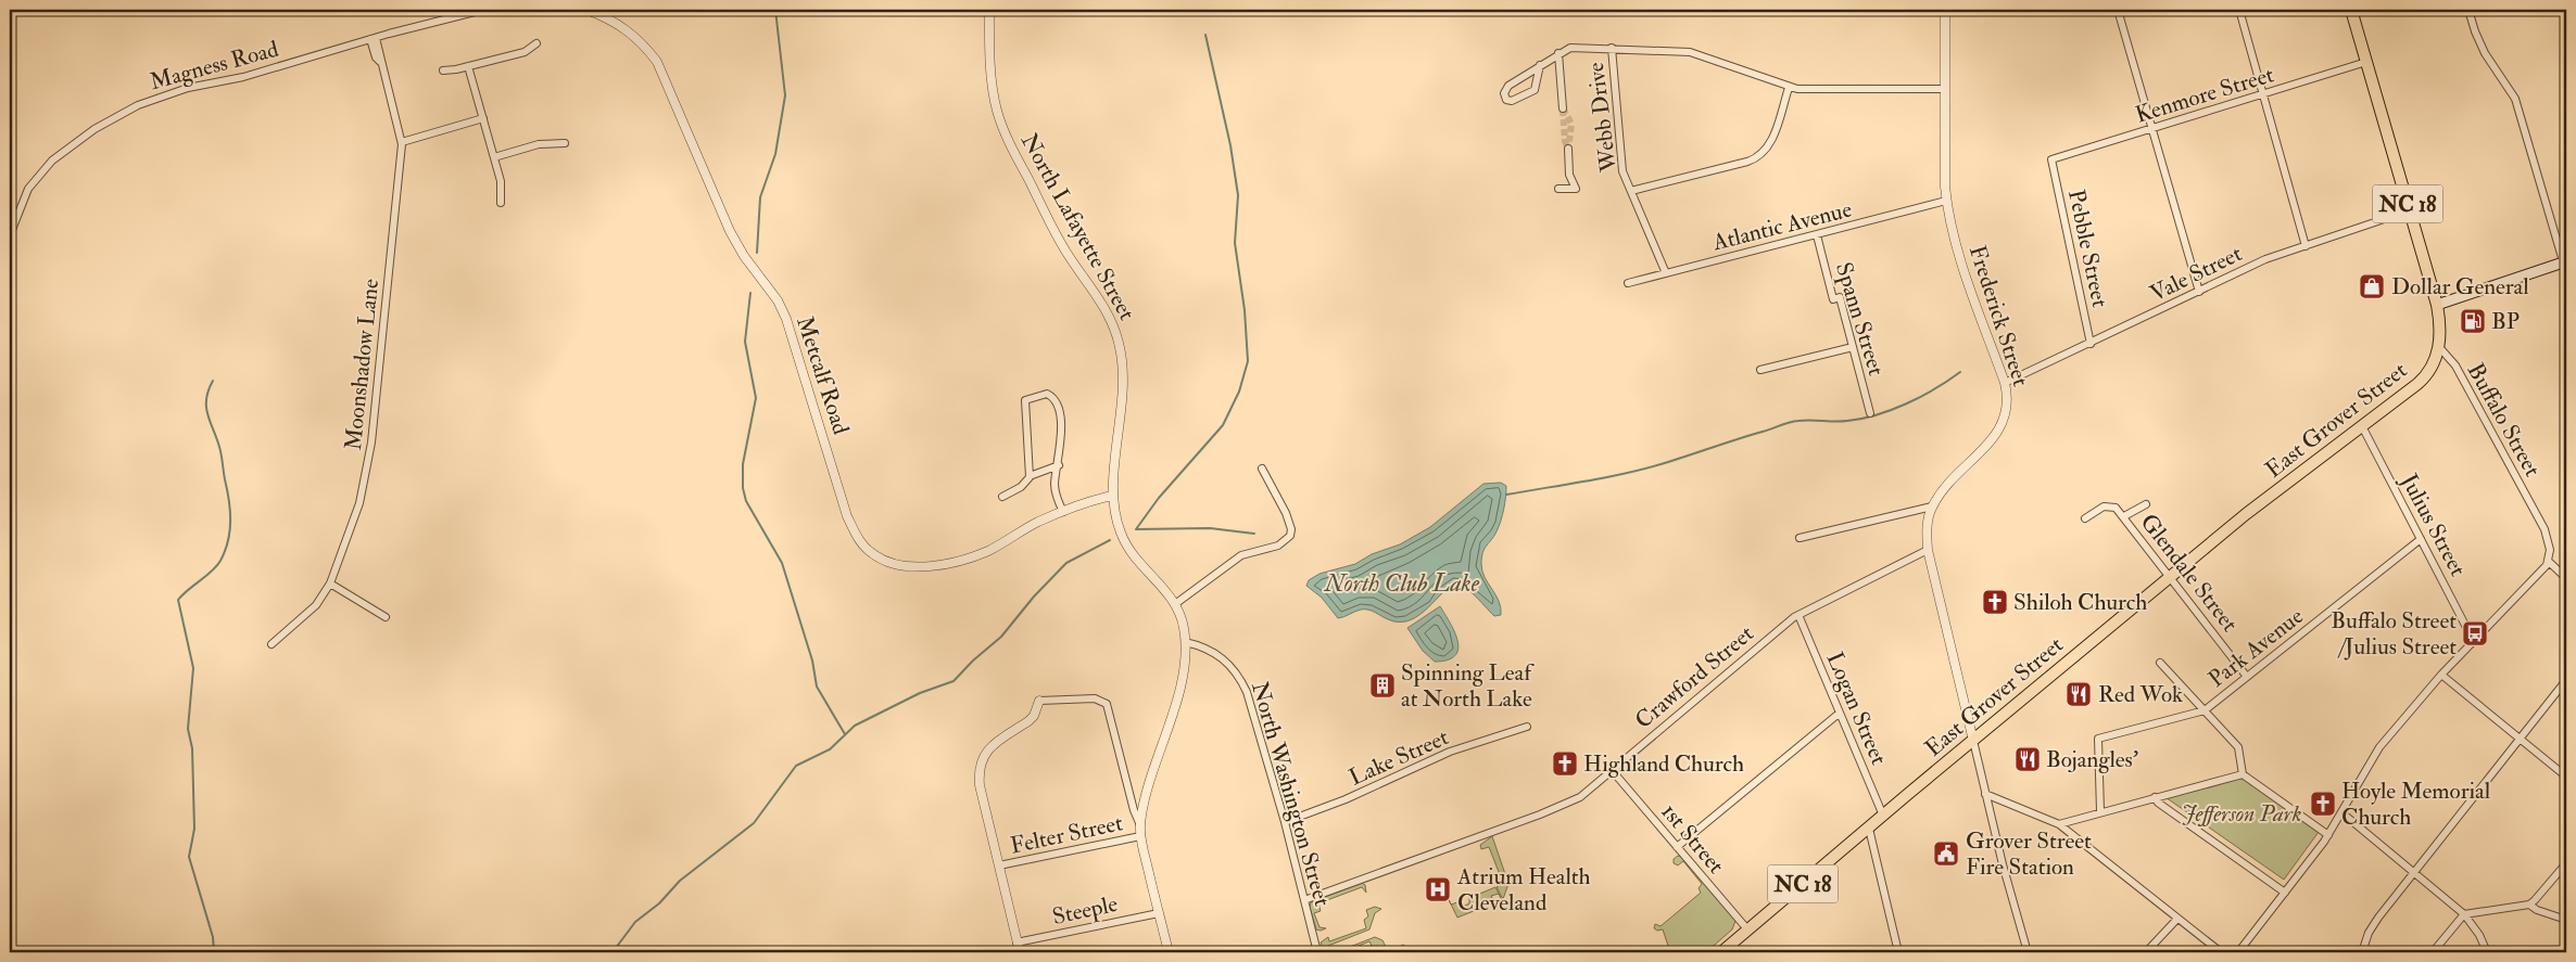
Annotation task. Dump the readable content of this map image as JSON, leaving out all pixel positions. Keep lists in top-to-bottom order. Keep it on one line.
{"streets":{"main road":["NC 18","East Grover Street"],"street":["Magness Road","Kenmore Street","Webb Drive","Atlantic Avenue","North Lafayette Street","Pebble Street","Vale Street","Frederick Street","Spann Street","Moonshadow Lane","Metcalf Road","Buffalo Street","Julius Street","Glendale Street","Park Avenue","Crawford Street","Logan Street","Lake Street","North Washington Street","Felter Street","1st Street","Steeple"]},"crossings":[["Magness Road","Moonshadow Lane"],["Kenmore Street","NC 18"],["Kenmore Street","Pebble Street"],["Webb Drive","Atlantic Avenue"],["NC 18","Vale Street"],["NC 18","East Grover Street"],["NC 18","Buffalo Street"],["Atlantic Avenue","Frederick Street"],["Atlantic Avenue","Spann Street"],["North Lafayette Street","Metcalf Road"],["North Lafayette Street","North Washington Street"],["North Lafayette Street","Felter Street"],["North Lafayette Street","Steeple"],["Pebble Street","Vale Street"],["Vale Street","Frederick Street"],["Frederick Street","East Grover Street"],["Frederick Street","Crawford Street"],["East Grover Street","Buffalo Street"],["East Grover Street","Julius Street"],["East Grover Street","Glendale Street"],["East Grover Street","Logan Street"],["East Grover Street","1st Street"],["Julius Street","Park Avenue"],["Glendale Street","Park Avenue"],["Crawford Street","Logan Street"],["Crawford Street","North Washington Street"],["Crawford Street","1st Street"],["Lake Street","North Washington Street"]],"water":["North Club Lake"],"parks":["Jefferson Park"],"places":{"shop":["Dollar General"],"fuel station":["BP"],"church":["Shiloh Church","Highland Church","Hoyle Memorial Church"],"bus stop":["Buffalo Street /Julius Street"],"building":["Spinning Leaf at North Lake"],"restaurant":["Red Wok","Bojangles'"],"public building":["Grover Street Fire Station"],"hospital":["Atrium Health Cleveland"]}}
